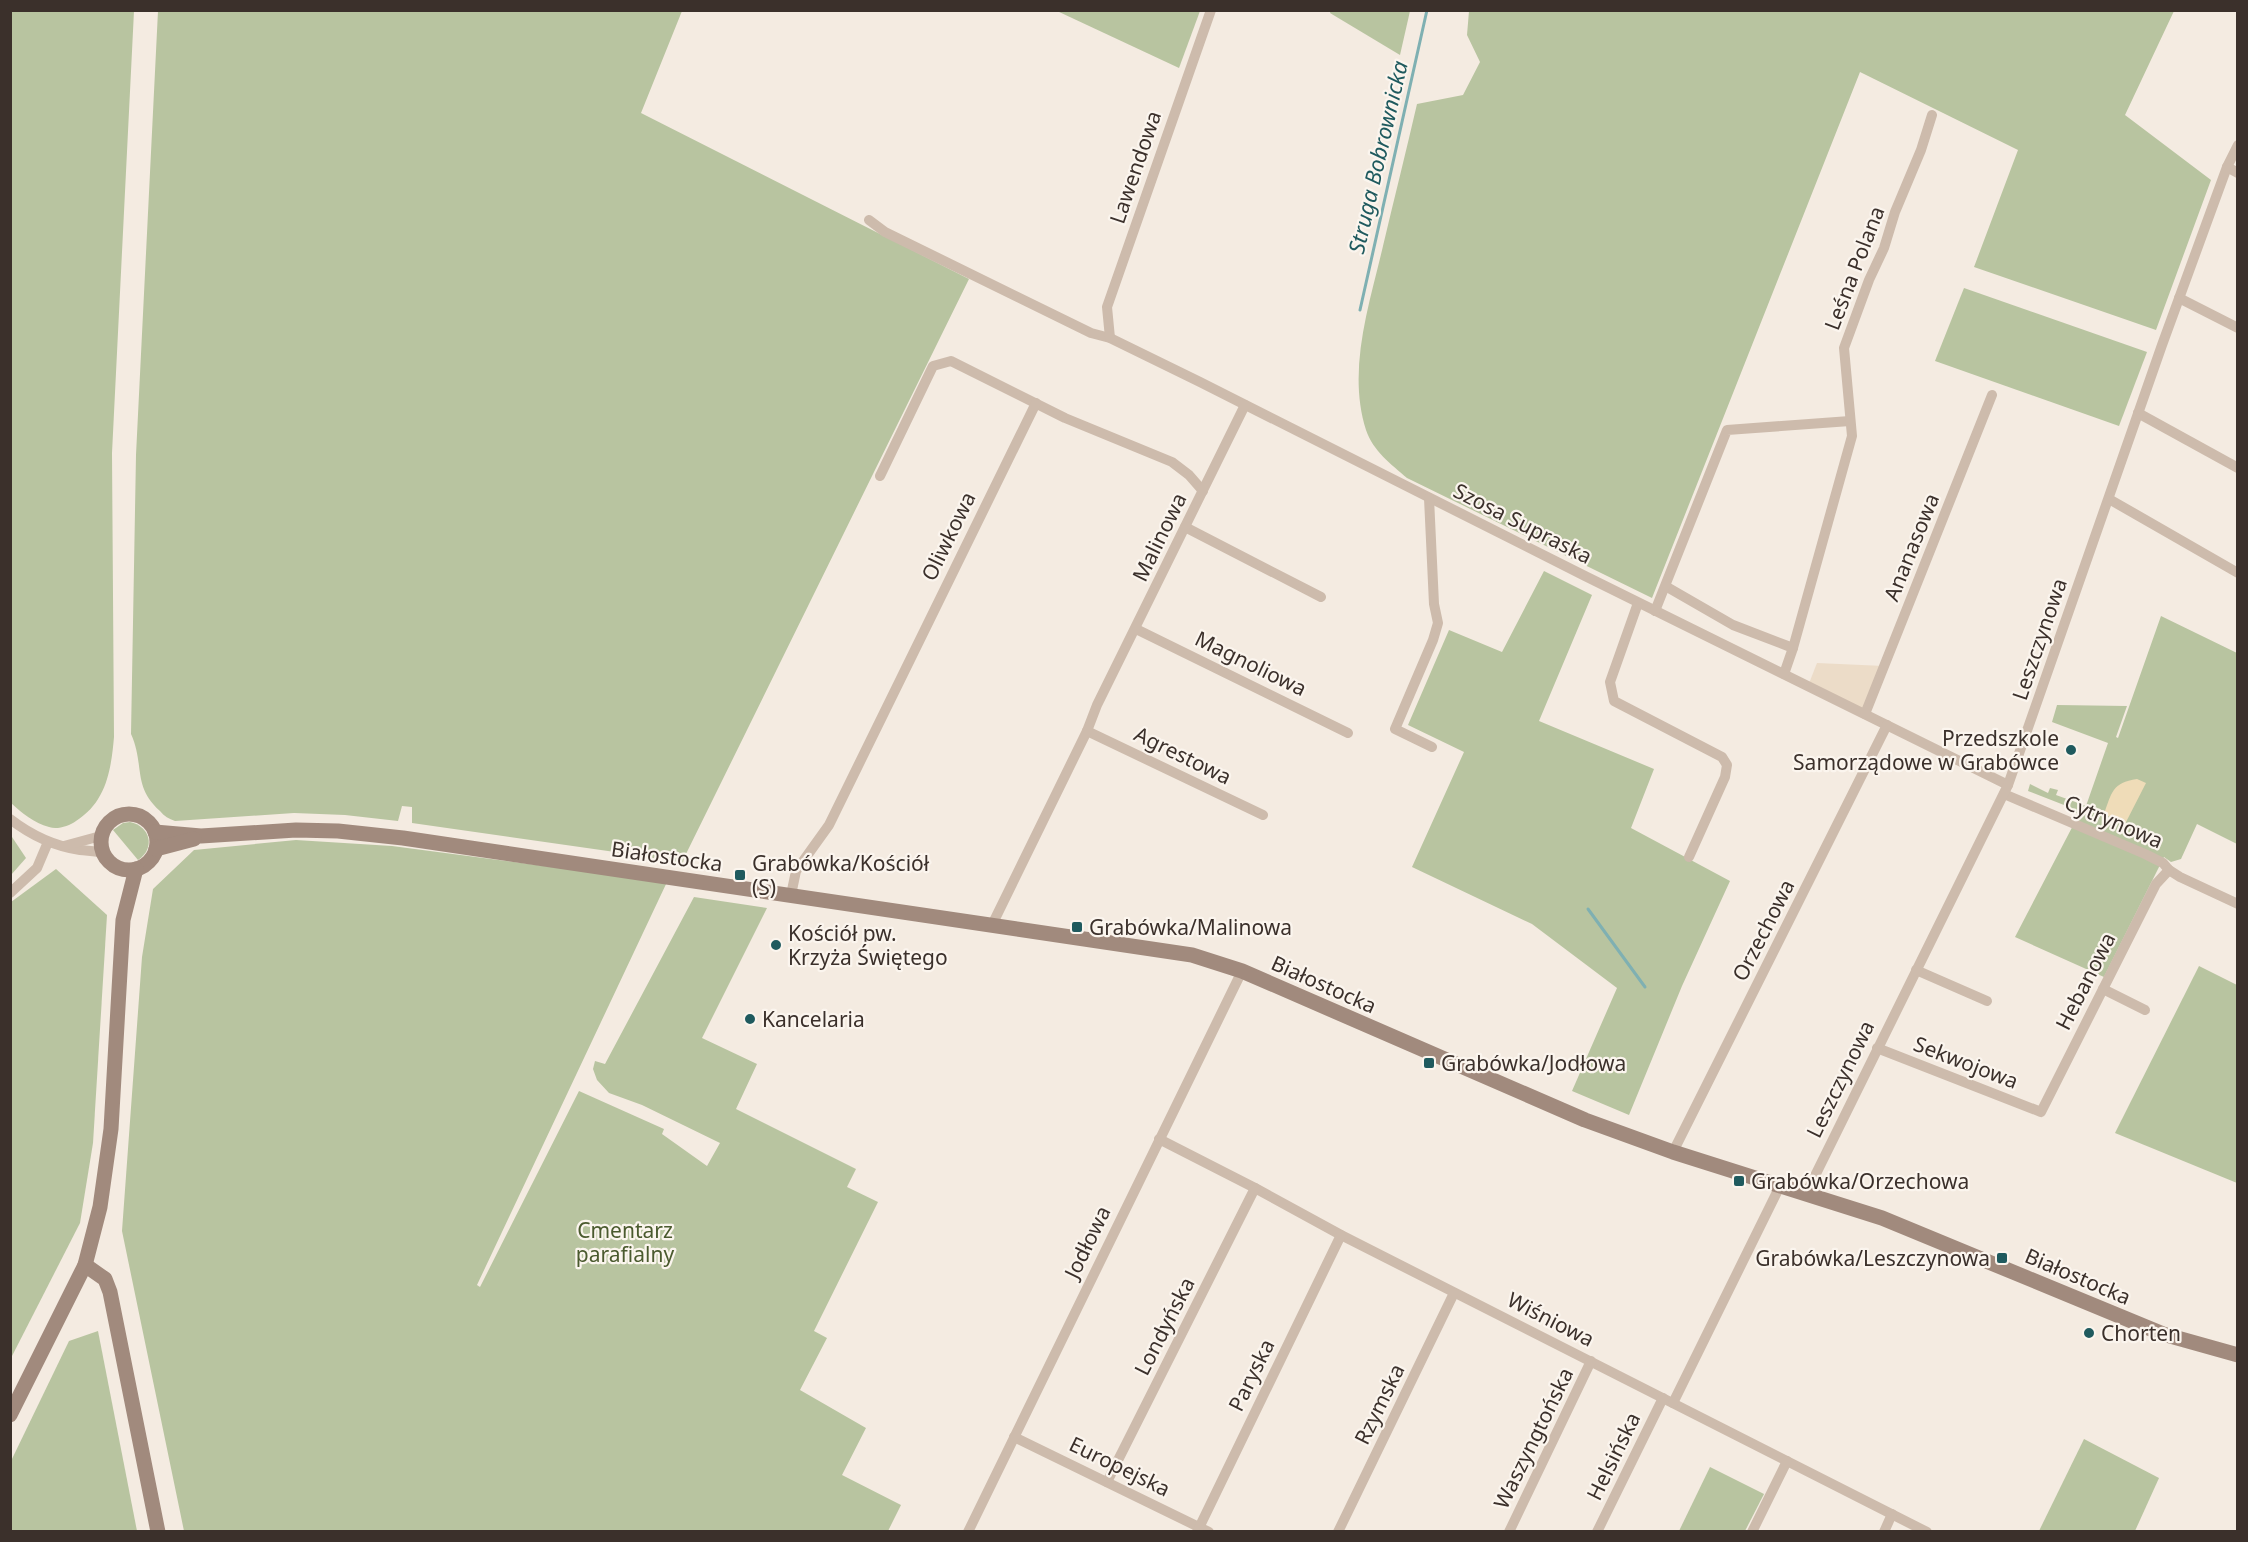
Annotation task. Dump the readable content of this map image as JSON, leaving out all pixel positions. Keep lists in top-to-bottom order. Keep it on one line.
{"streets":{"street":["Lawendowa","Leśna Polana","Szosa Supraska","Oliwkowa","Malinowa","Ananasowa","Leszczynowa","Magnoliowa","Agrestowa","Cytrynowa","Białostocka","Orzechowa","Hebanowa","Sekwojowa","Jodłowa","Wiśniowa","Londyńska","Paryska","Rzymska","Waszyngtońska","Helsińska","Europejska"]},"crossings":[["Leśna Polana","Szosa Supraska"],["Leśna Polana","Cytrynowa"],["Szosa Supraska","Malinowa"],["Szosa Supraska","Cytrynowa"],["Oliwkowa","Białostocka"],["Malinowa","Magnoliowa"],["Malinowa","Agrestowa"],["Malinowa","Białostocka"],["Ananasowa","Cytrynowa"],["Leszczynowa","Cytrynowa"],["Leszczynowa","Białostocka"],["Leszczynowa","Sekwojowa"],["Cytrynowa","Orzechowa"],["Cytrynowa","Hebanowa"],["Białostocka","Orzechowa"],["Białostocka","Jodłowa"],["Białostocka","Helsińska"],["Hebanowa","Sekwojowa"],["Jodłowa","Wiśniowa"],["Jodłowa","Europejska"],["Wiśniowa","Londyńska"],["Wiśniowa","Paryska"],["Wiśniowa","Rzymska"],["Wiśniowa","Waszyngtońska"],["Wiśniowa","Helsińska"],["Londyńska","Europejska"],["Paryska","Europejska"]],"water":["Struga Bobrownicka"],"parks":["Cmentarz parafialny"],"places":{"other":["Przedszkole Samorządowe w Grabówce","Kościół pw. Krzyża Świętego","Kancelaria","Chorten"],"transit":["Grabówka/Kościół (S)","Grabówka/Malinowa","Grabówka/Jodłowa","Grabówka/Orzechowa","Grabówka/Leszczynowa"]}}
